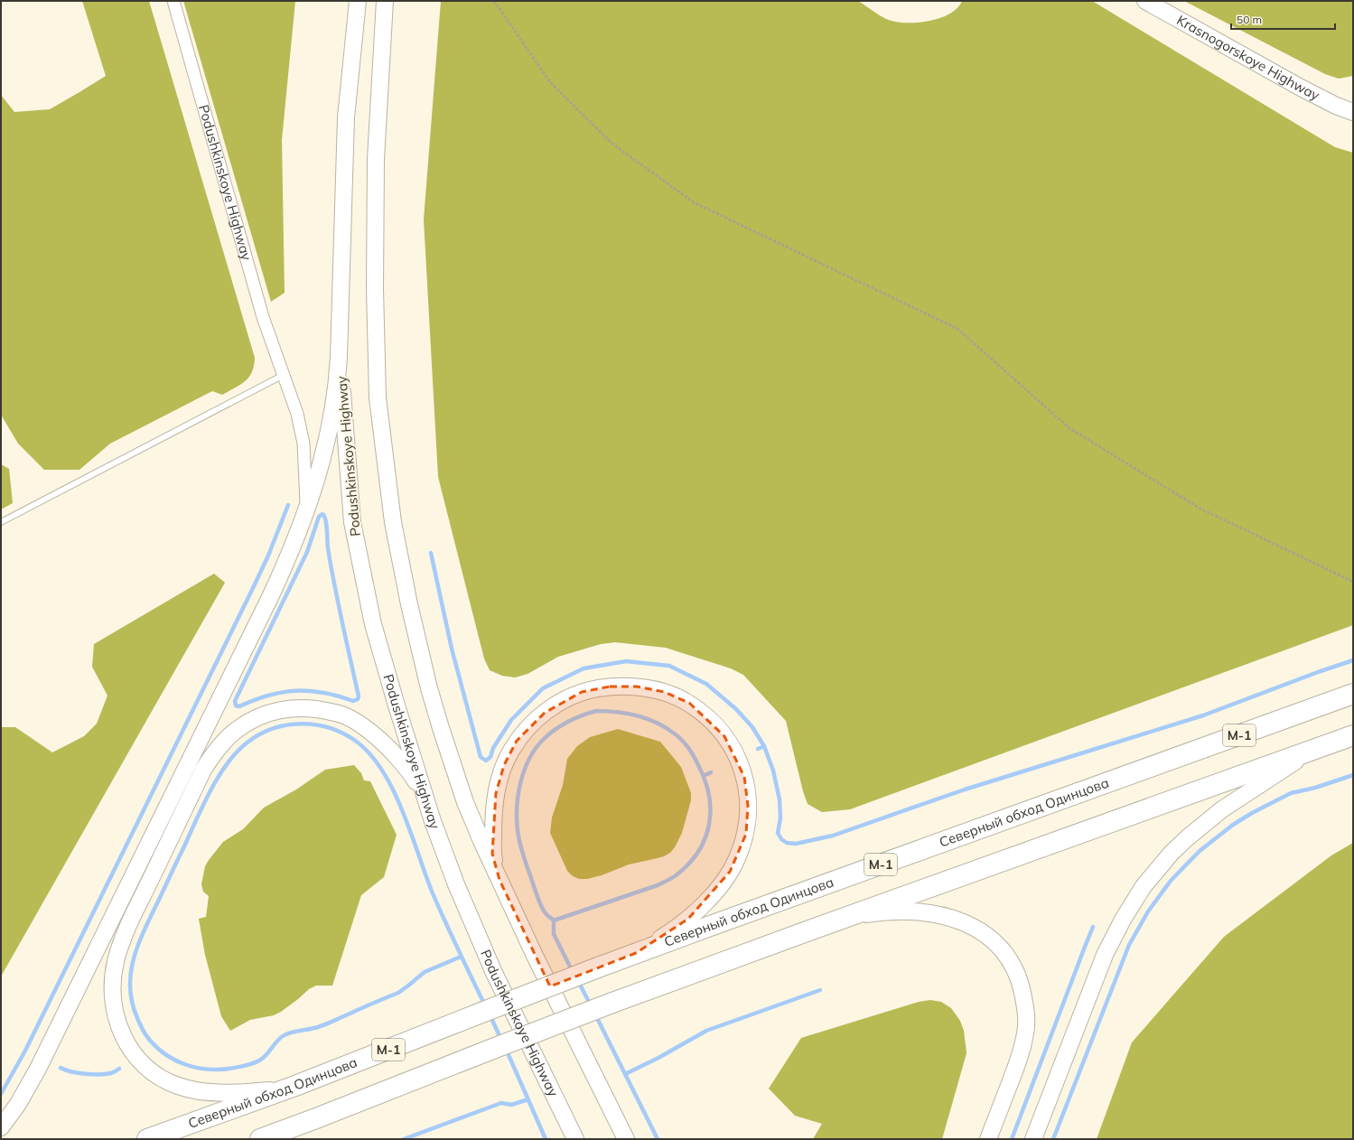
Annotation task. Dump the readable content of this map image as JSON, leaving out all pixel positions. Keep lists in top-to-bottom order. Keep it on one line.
{"streets":{"highway":["М-1","Северный обход Одинцова"],"main road":["Krasnogorskoye Highway","Podushkinskoye Highway"]},"scale_bar":"50 m"}
